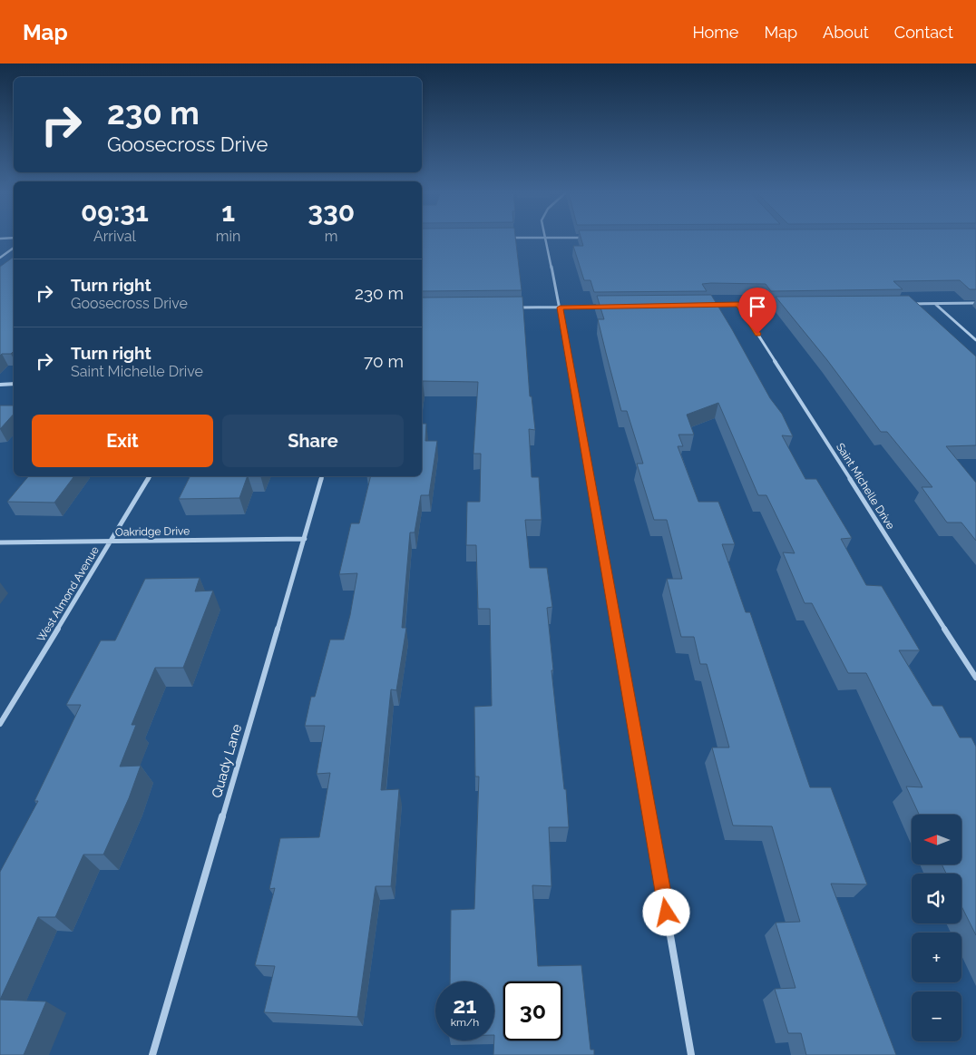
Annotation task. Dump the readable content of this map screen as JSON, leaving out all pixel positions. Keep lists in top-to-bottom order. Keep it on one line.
{"streets":{"street":["Saint Michelle Drive","Oakridge Drive","West Almond Avenue","Quady Lane"]},"crossings":[["Oakridge Drive","West Almond Avenue"],["Oakridge Drive","Quady Lane"]],"north":"left","page":{"header":"Map","nav":["Home","Map","About","Contact"],"turn":["230 m","Goosecross Drive"],"eta":["09:31","Arrival","1","min","330","m"],"list":[{"name":"Turn right","note":"Goosecross Drive","value":"230 m"},{"name":"Turn right","note":"Saint Michelle Drive","value":"70 m"}],"buttons":["Exit","Share"],"map_buttons":["+","−"],"speed":"21 km/h","limit":"30"}}
